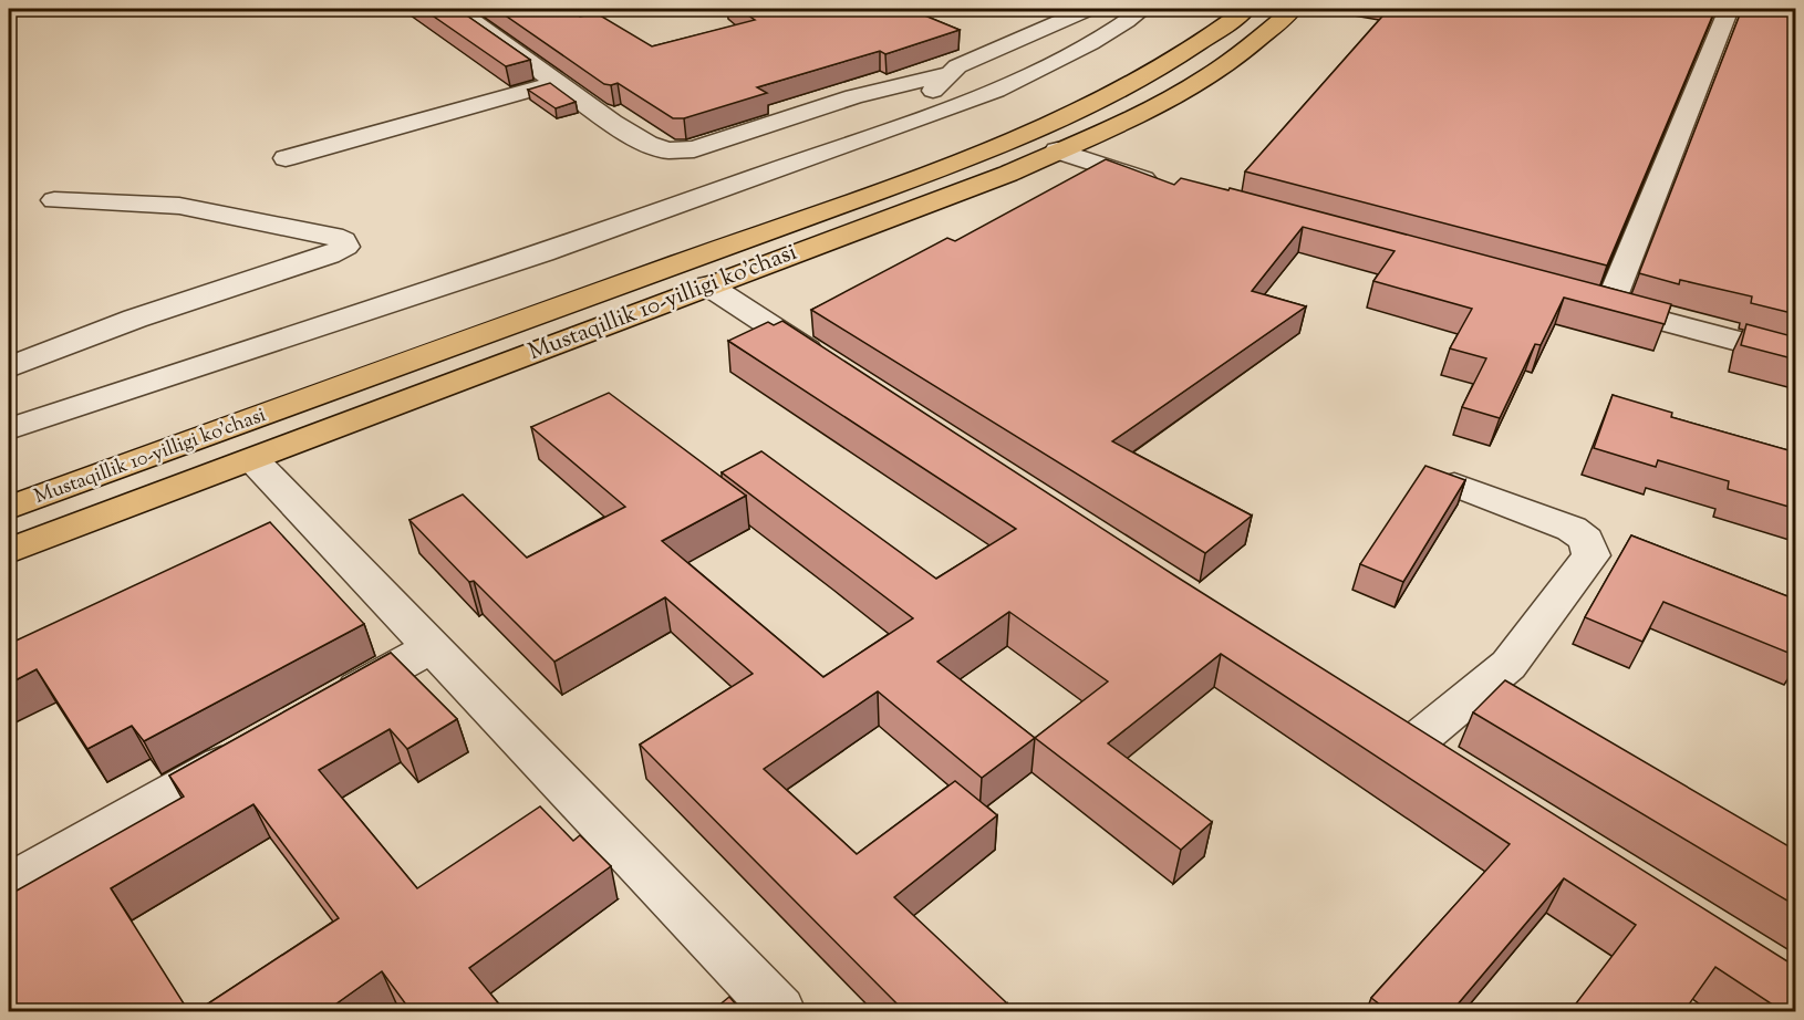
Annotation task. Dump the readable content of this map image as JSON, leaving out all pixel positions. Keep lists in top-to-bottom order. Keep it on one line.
{"streets":{"main road":["Mustaqillik 10-yilligi ko'chasi"]}}
